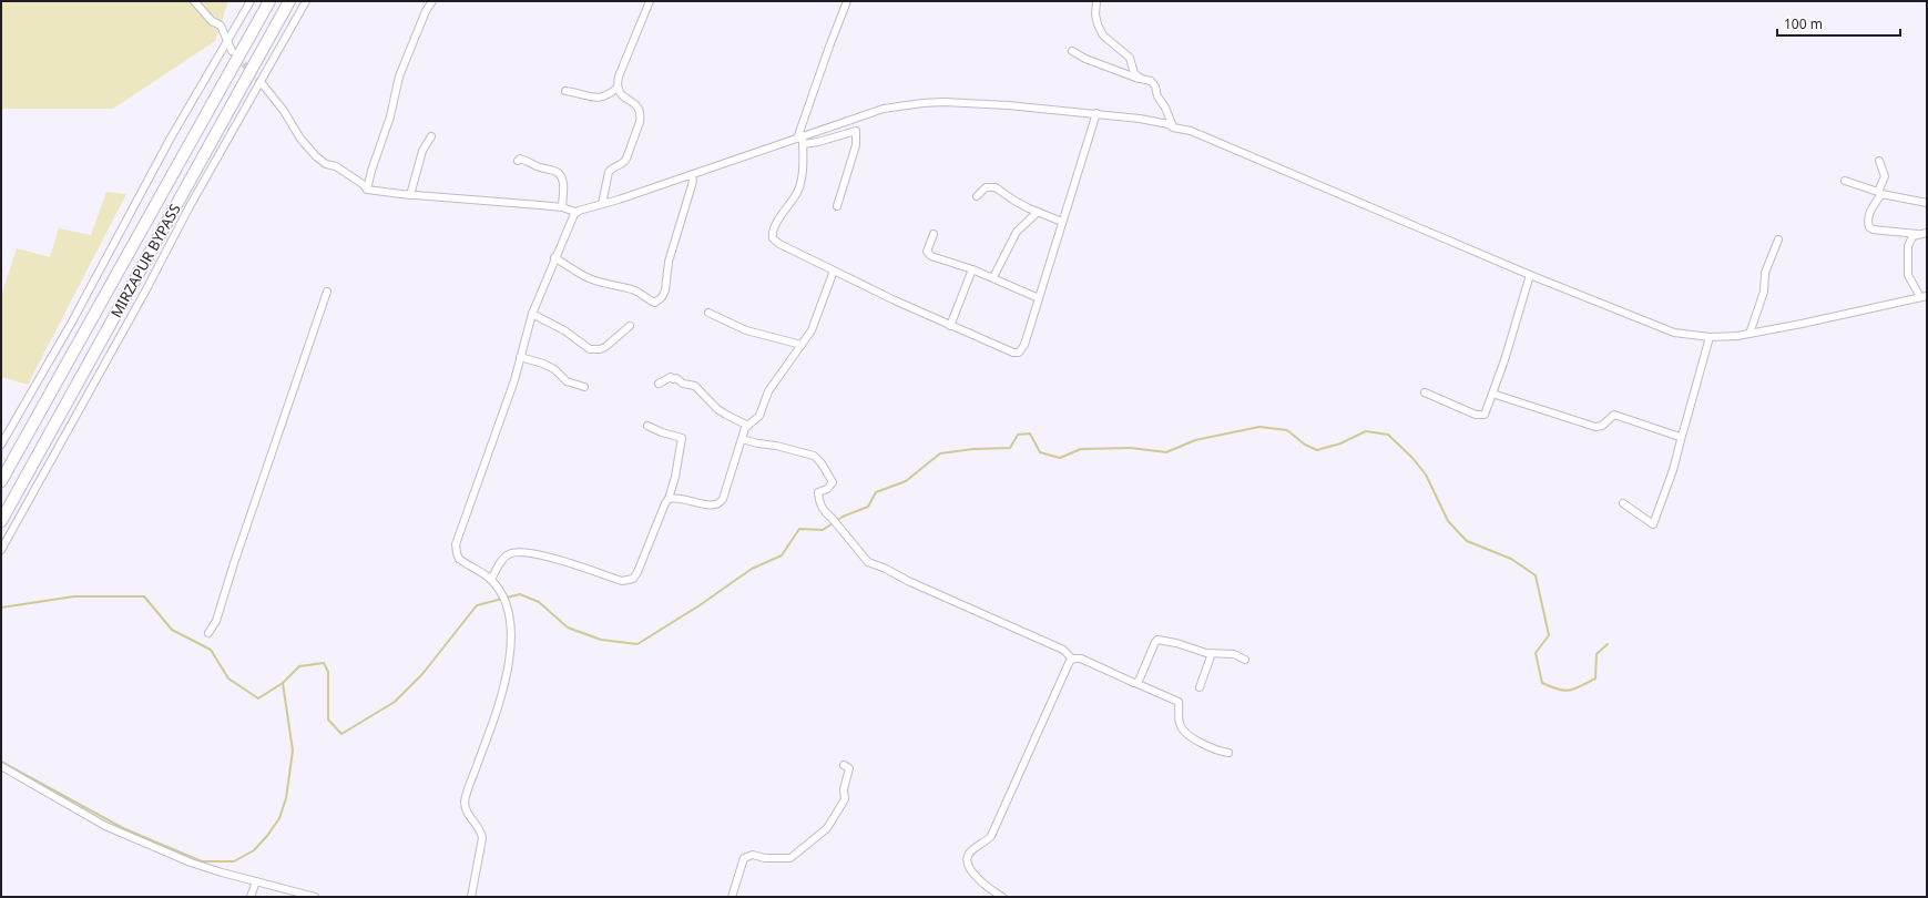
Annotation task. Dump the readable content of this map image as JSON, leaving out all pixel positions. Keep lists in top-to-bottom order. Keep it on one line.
{"streets":{"highway":["MIRZAPUR BYPASS"]},"scale_bar":"100 m"}
